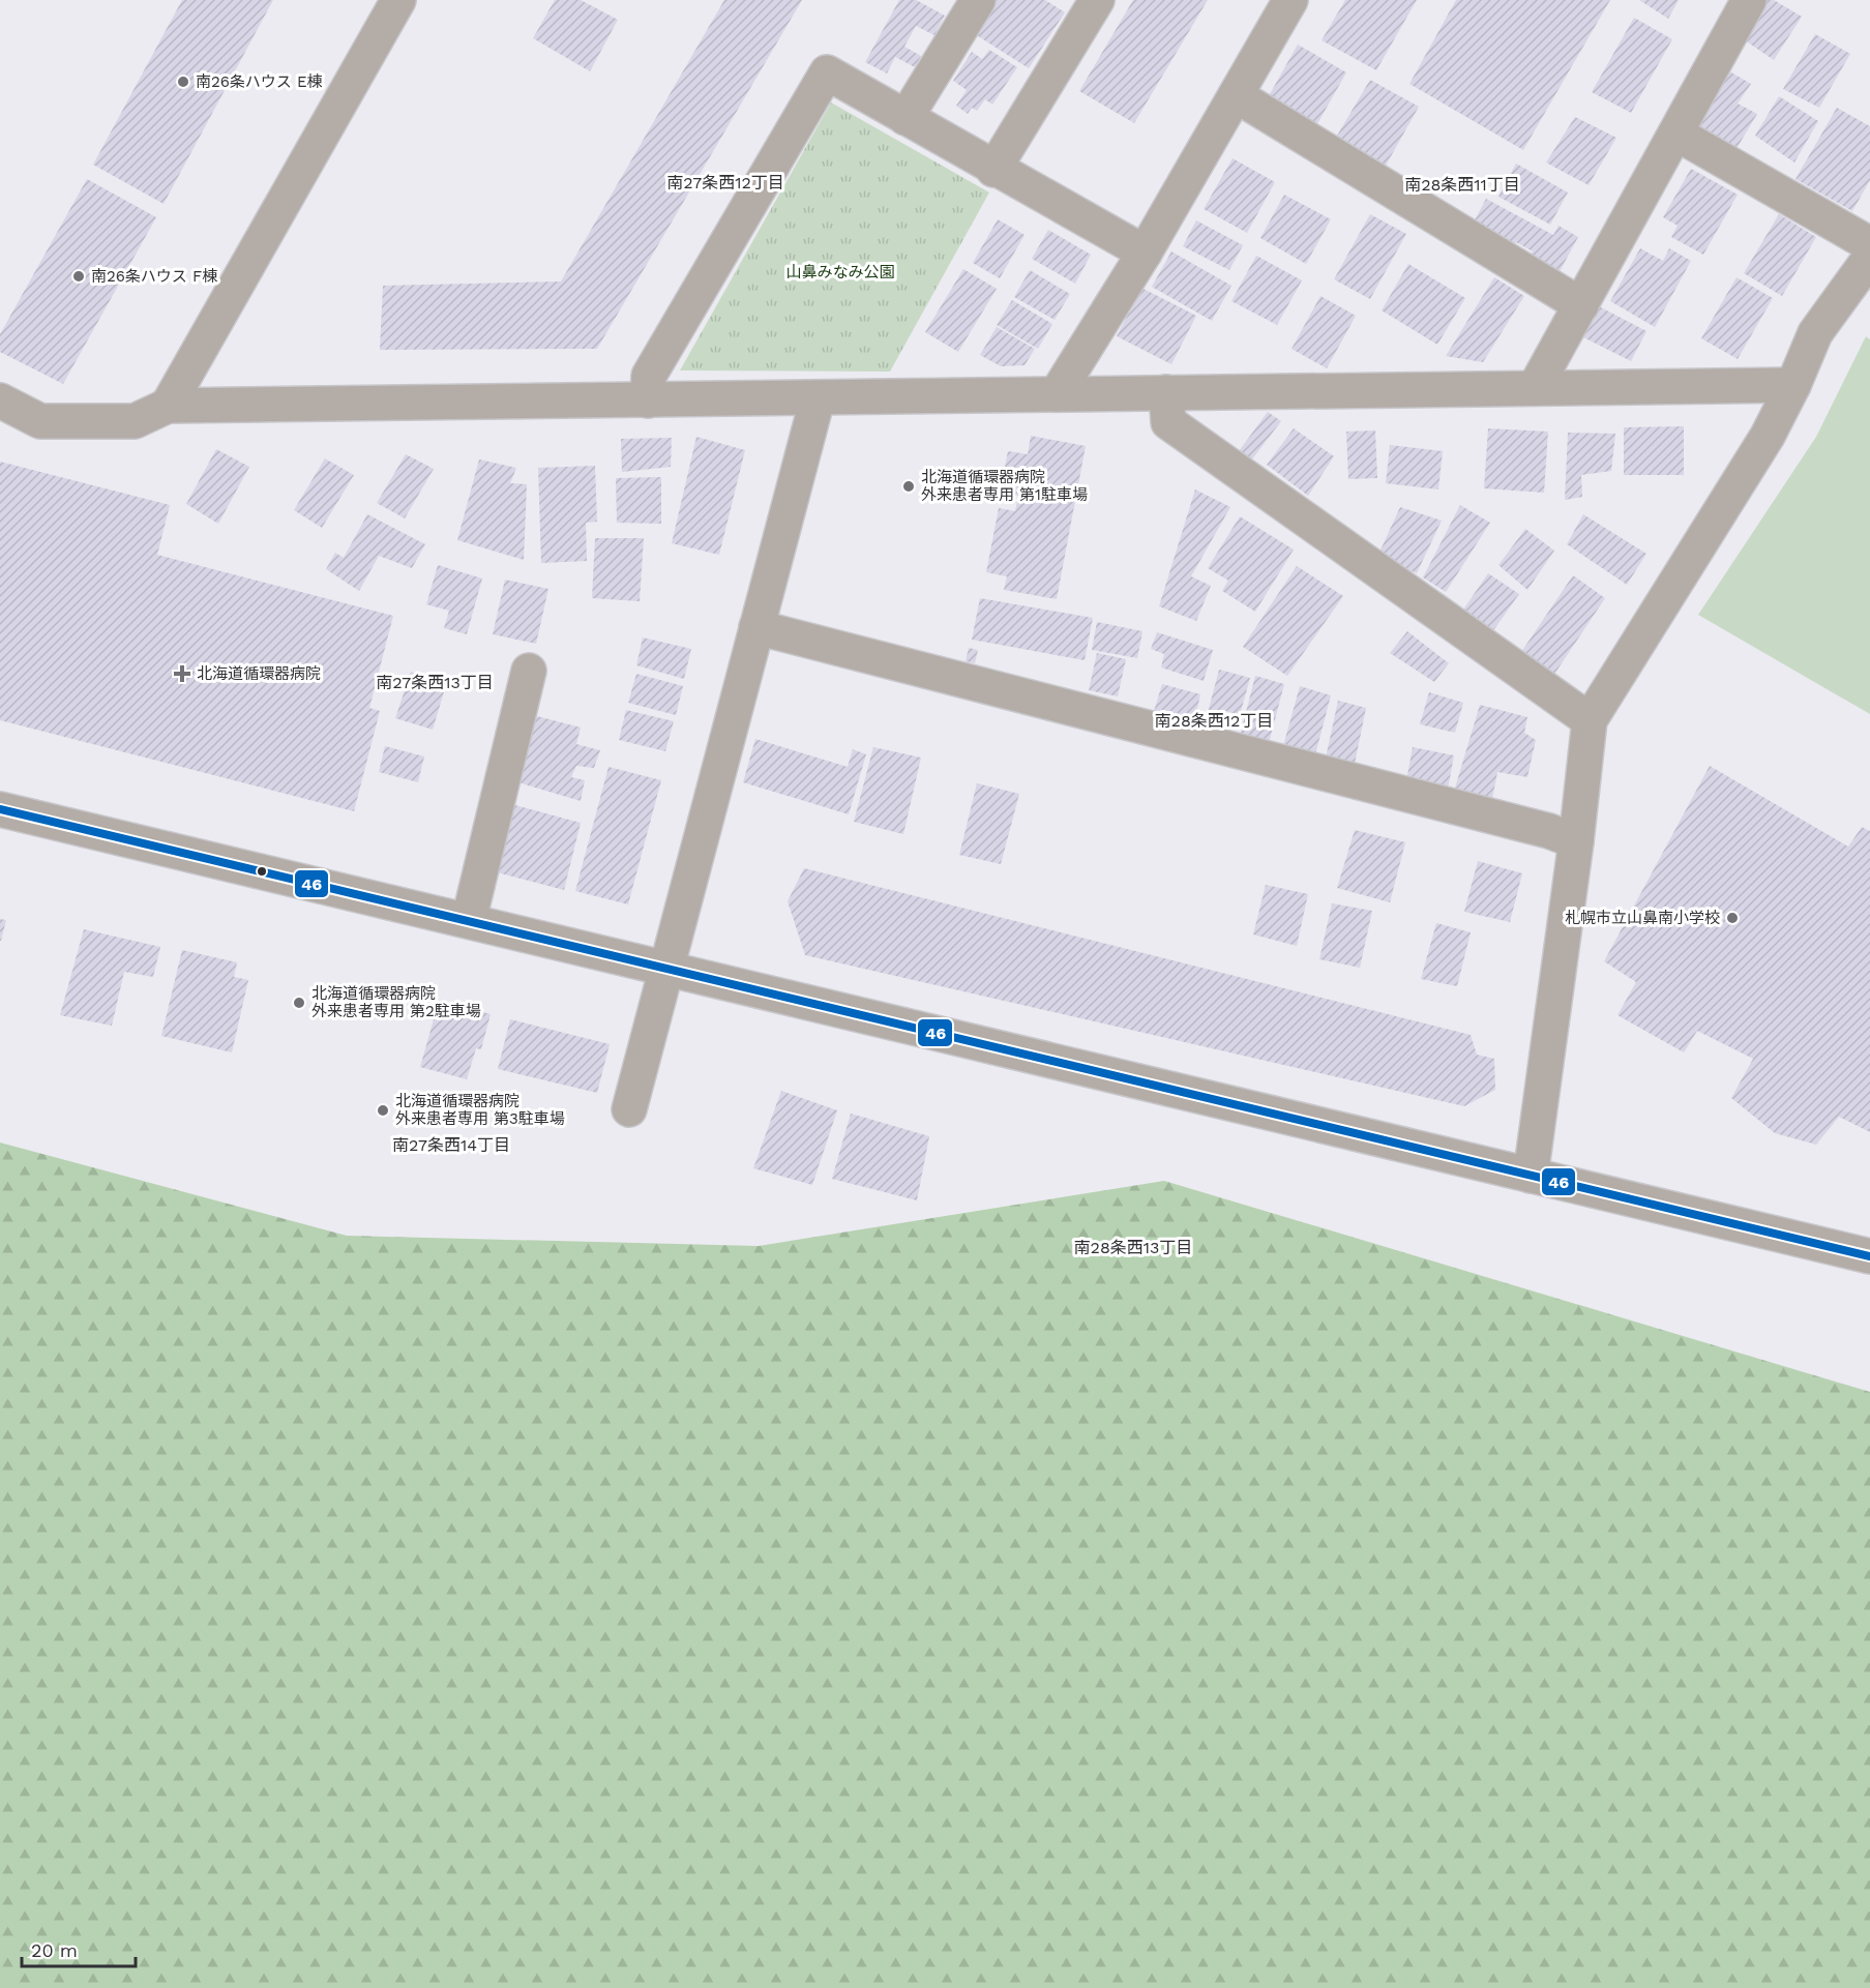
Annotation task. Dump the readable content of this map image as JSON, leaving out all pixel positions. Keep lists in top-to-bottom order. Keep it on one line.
{"districts":["南27条西12丁目","南28条西11丁目","南27条西13丁目","南28条西12丁目","南27条西14丁目","南28条西13丁目"],"parks":["山鼻みなみ公園"],"places":{"other":["南26条ハウス E棟","南26条ハウス F棟","北海道循環器病院 外来患者専用 第1駐車場","札幌市立山鼻南小学校","北海道循環器病院 外来患者専用 第2駐車場","北海道循環器病院 外来患者専用 第3駐車場"],"health":["北海道循環器病院"]},"lines":["transit line 46"],"scale_bar":"20 m"}
